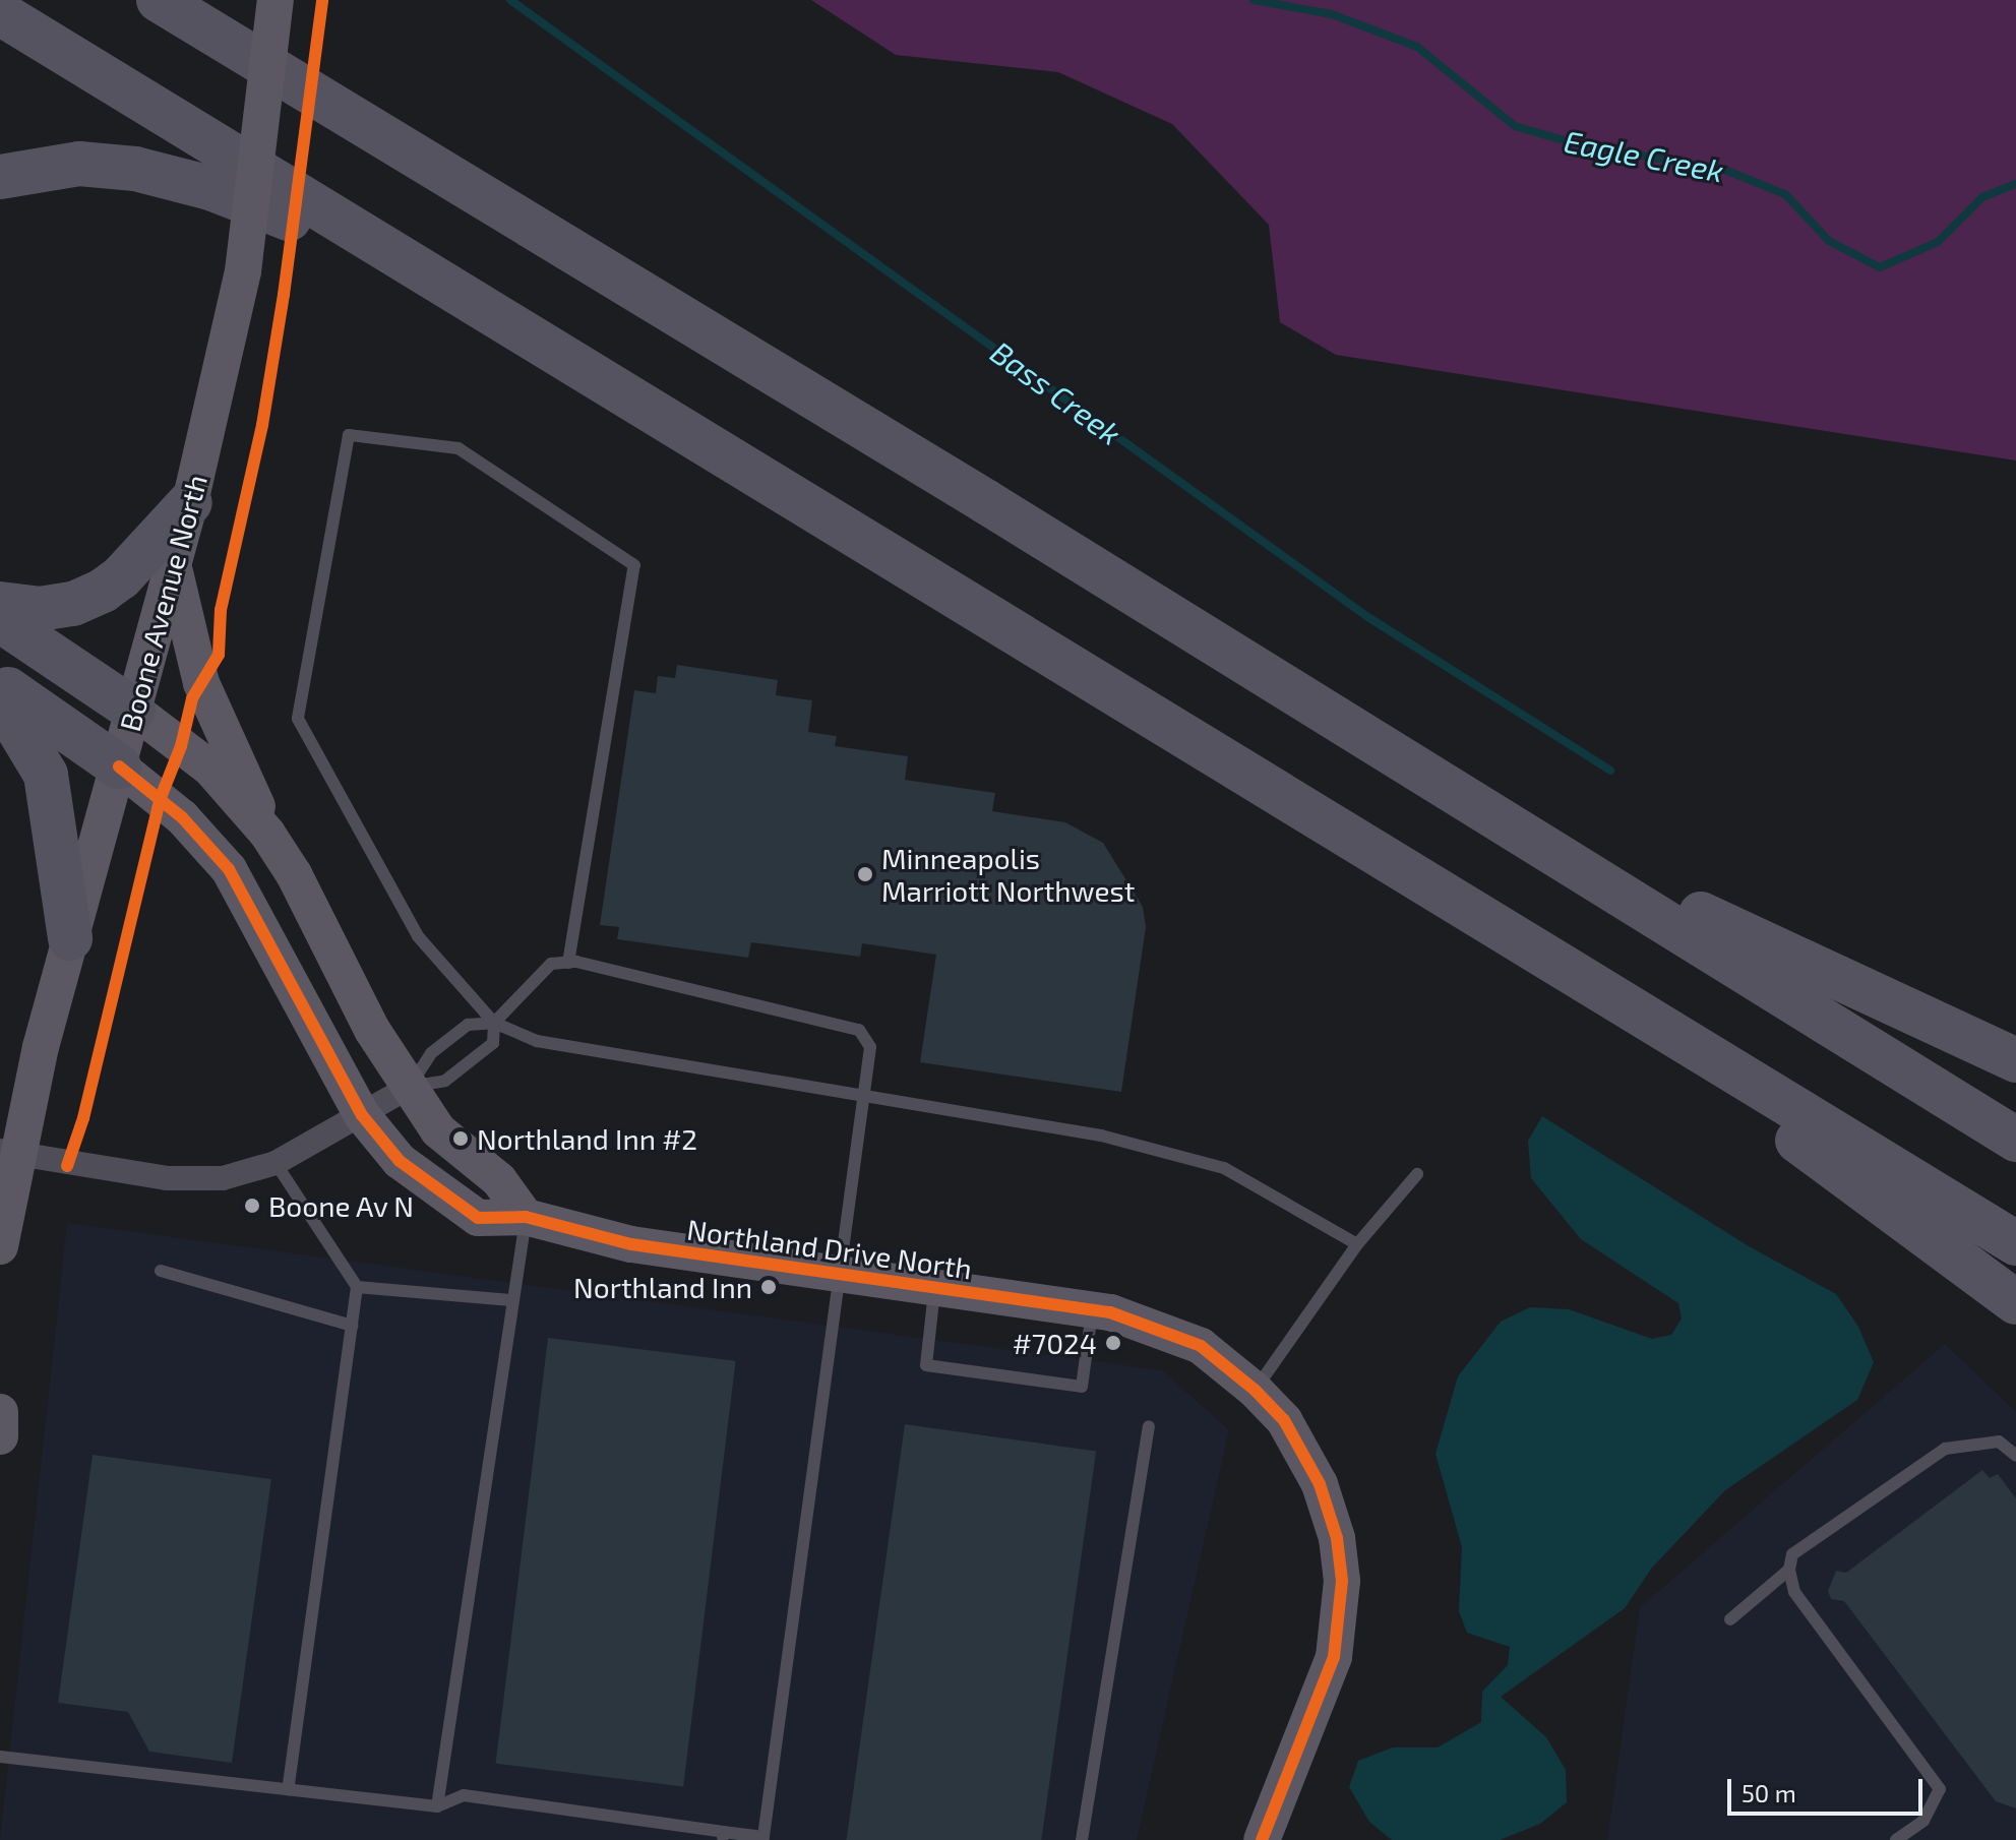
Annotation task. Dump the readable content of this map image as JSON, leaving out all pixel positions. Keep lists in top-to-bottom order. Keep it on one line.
{"streets":{"street":["Boone Avenue North","Northland Drive North"]},"crossings":[["Boone Avenue North","Northland Drive North"]],"water":["Eagle Creek","Bass Creek"],"places":["Minneapolis Marriott Northwest","Northland Inn #2","Boone Av N","Northland Inn","#7024"],"scale_bar":"50 m"}
